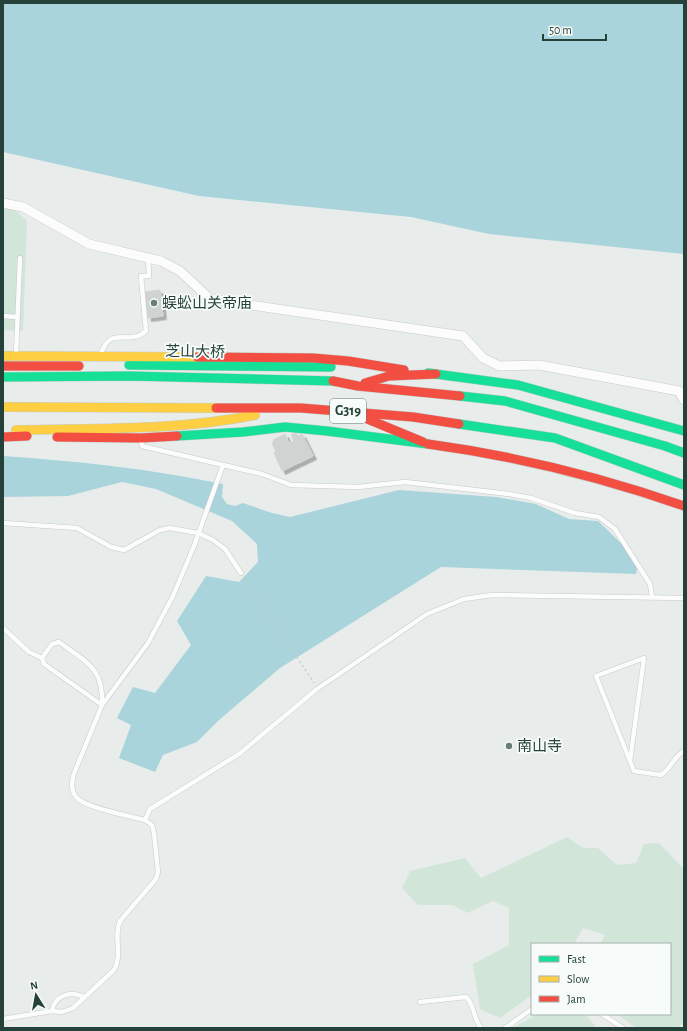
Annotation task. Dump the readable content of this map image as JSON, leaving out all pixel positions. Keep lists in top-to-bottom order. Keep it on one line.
{"streets":{"main road":["芝山大桥","G319"]},"places":["蜈蚣山关帝庙","南山寺"],"legend":["Fast","Slow","Jam"],"scale_bar":"50 m","north":"top"}
